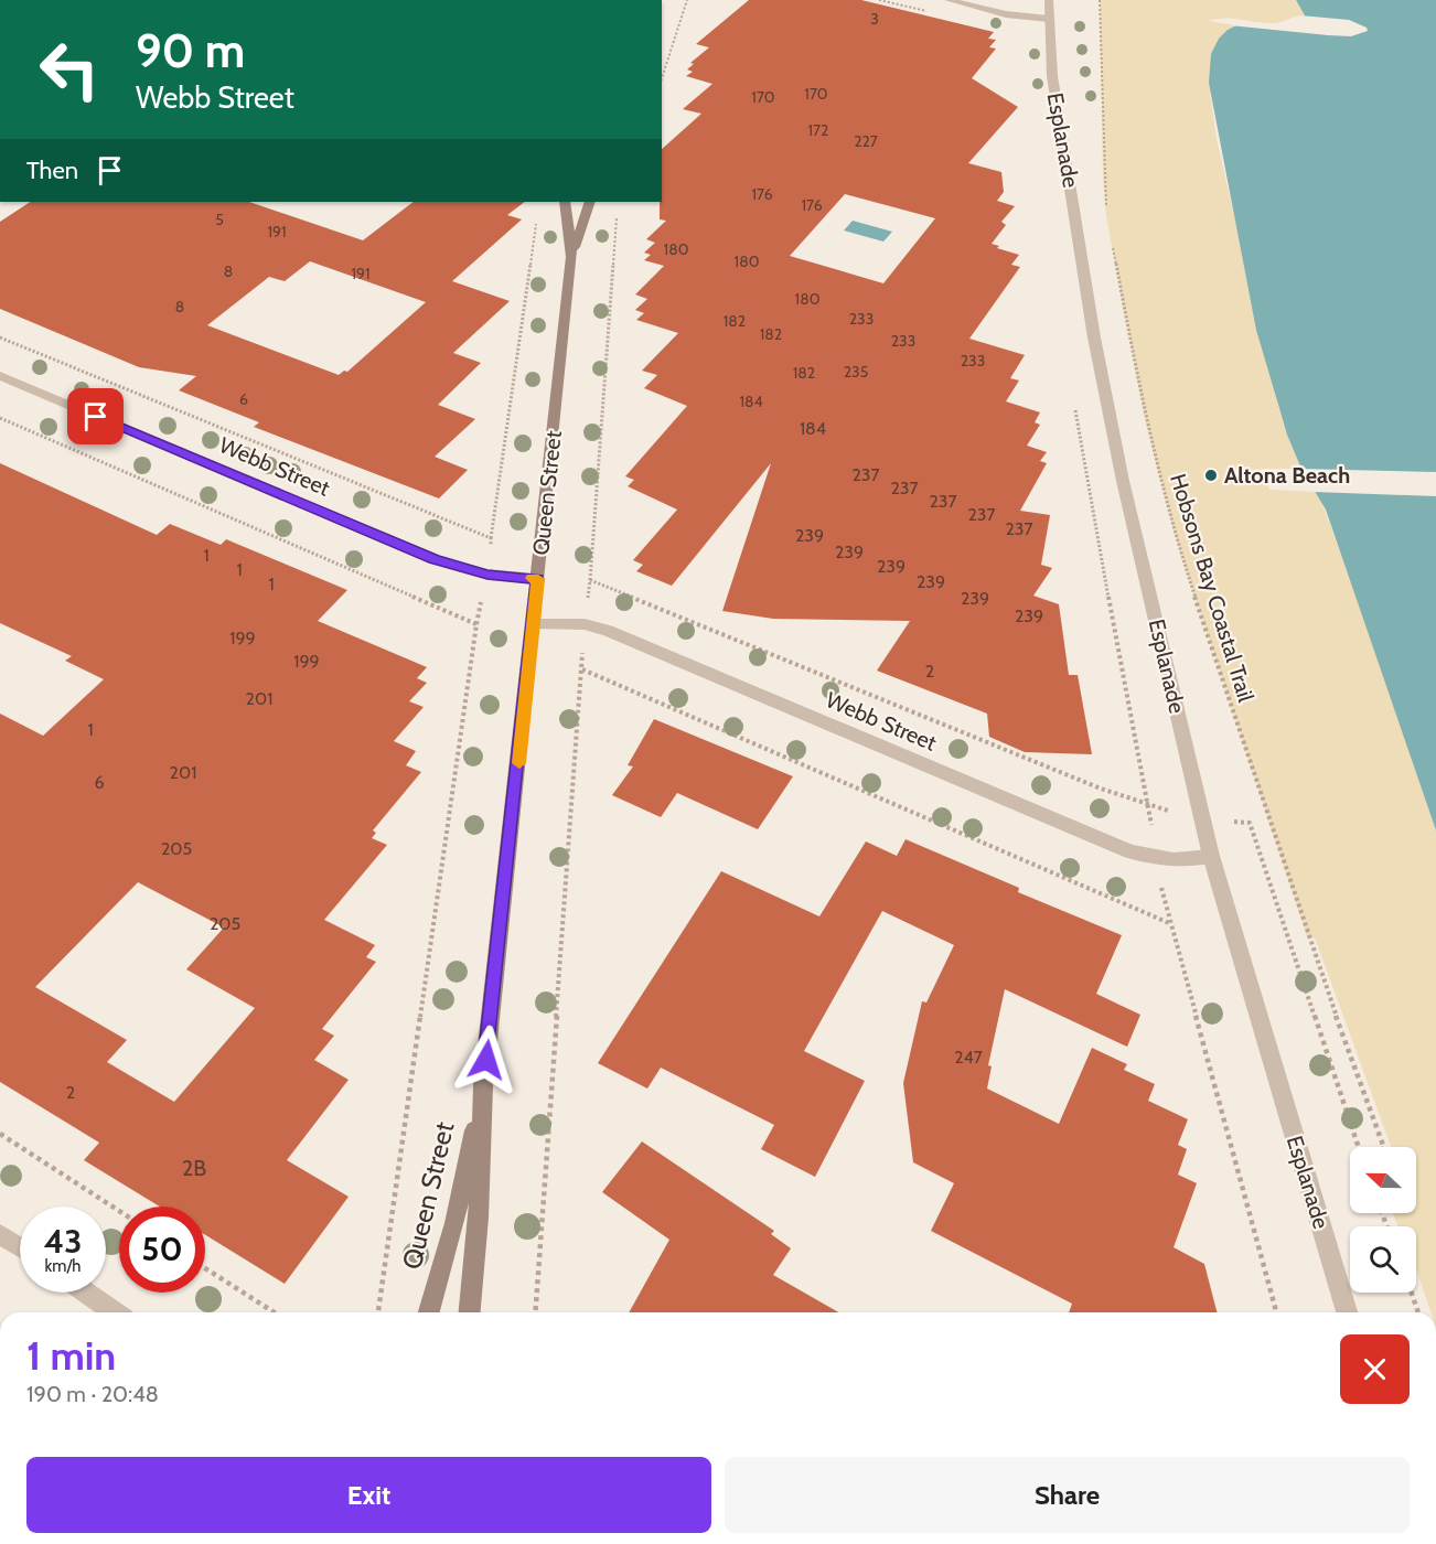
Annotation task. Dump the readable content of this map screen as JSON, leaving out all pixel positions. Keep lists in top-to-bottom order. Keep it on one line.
{"streets":{"main road":["Queen Street"],"street":["Esplanade","Webb Street"],"path":["Hobsons Bay Coastal Trail"]},"crossings":[["Esplanade","Webb Street"],["Webb Street","Queen Street"]],"places":["Altona Beach"],"house_numbers":["3","170","170","172","227","176","176","5","191","180","180","8","191","180","8","233","182","182","233","233","235","182","6","184","184","237","237","237","237","237","239","239","1","239","1","239","1","239","239","199","199","2","201","1","201","6","205","205","247","2","2B"],"north":"left","page":{"turn":["90 m","Webb Street"],"then":"Then","speed":"43 km/h","limit":"50","heading":["1 min","190 m · 20:48"],"buttons":["Exit","Share"]}}
